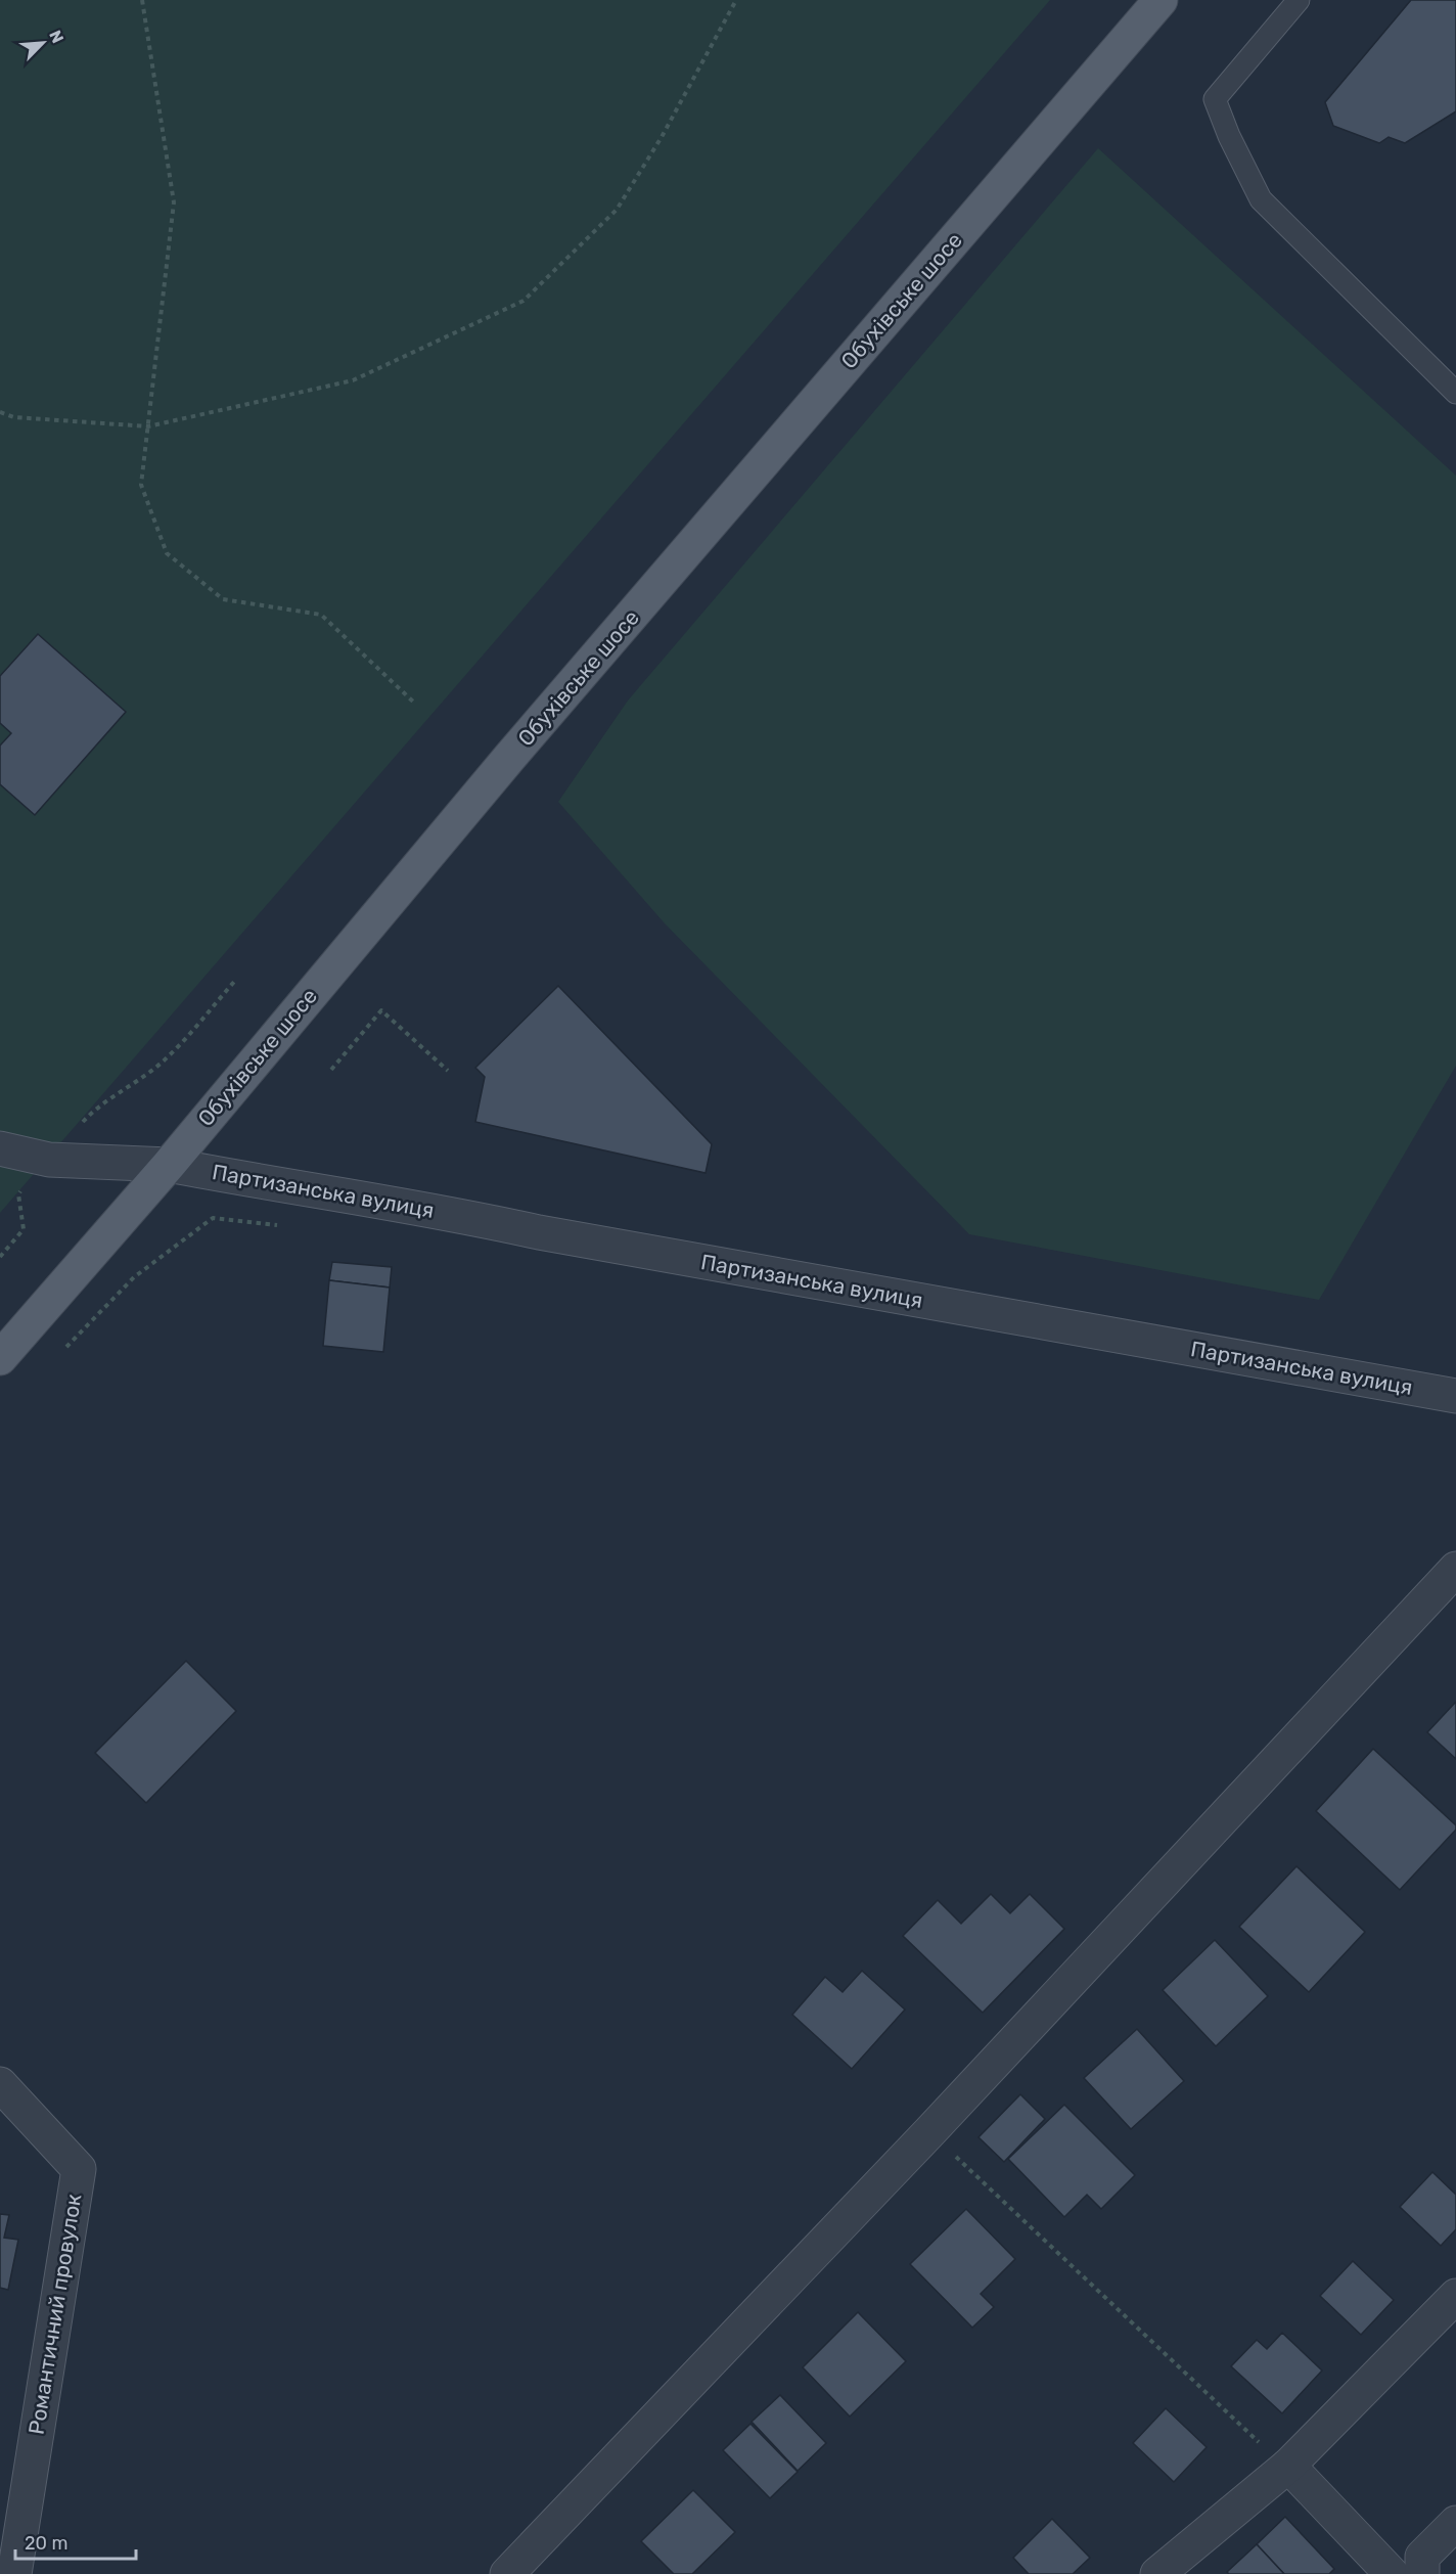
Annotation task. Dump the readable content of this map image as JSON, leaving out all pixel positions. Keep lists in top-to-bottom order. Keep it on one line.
{"streets":{"main road":["Обухівське шосе"],"street":["Партизанська вулиця","Романтичний провулок"]},"crossings":[["Обухівське шосе","Партизанська вулиця"]],"scale_bar":"20 m","north":"top right"}
